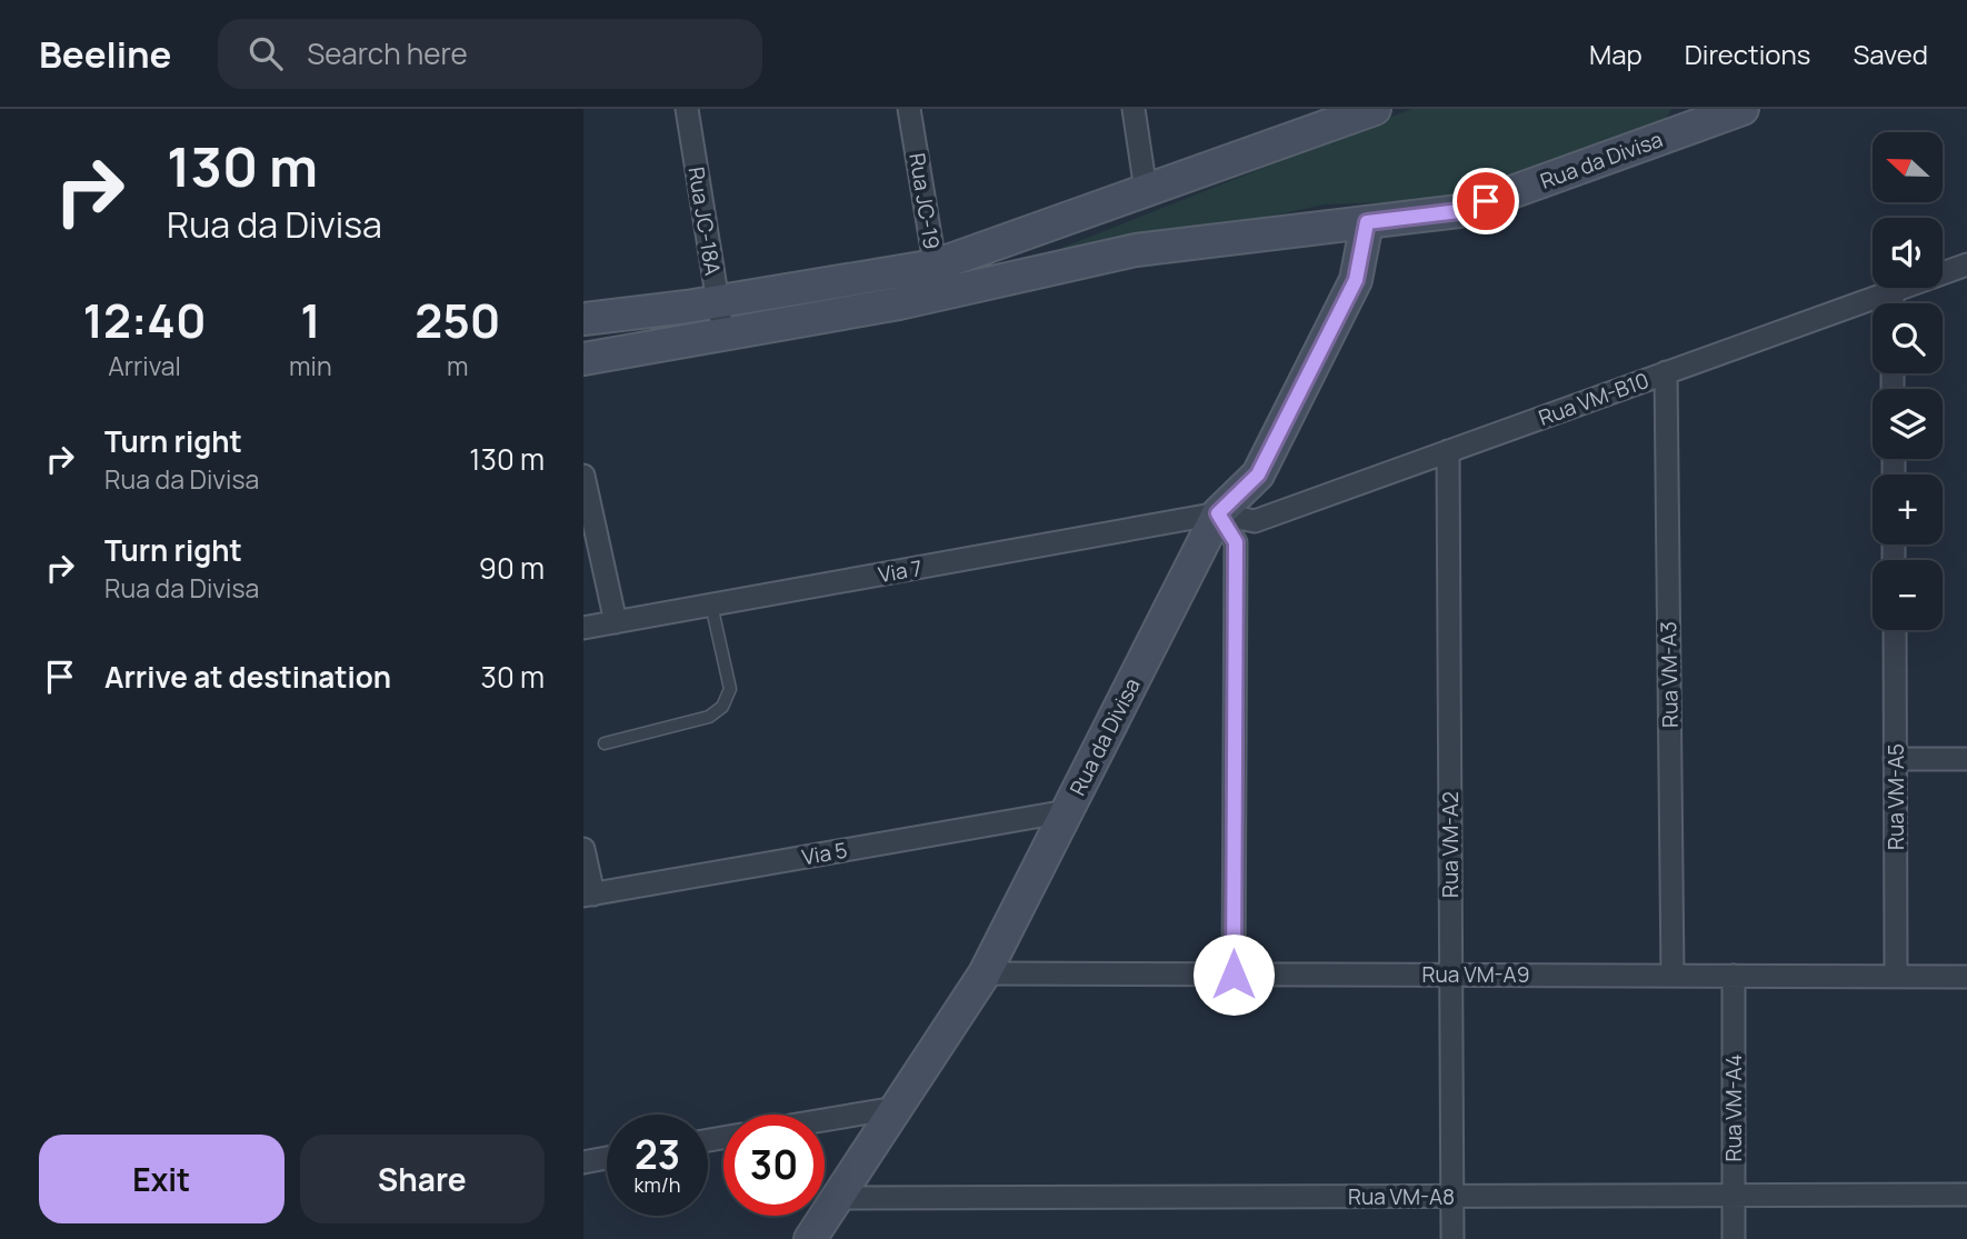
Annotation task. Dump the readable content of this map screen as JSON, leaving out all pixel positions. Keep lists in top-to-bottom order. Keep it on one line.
{"streets":{"main road":["Rua da Divisa"],"street":["Rua JC-19","Rua JC-18A","Rua VM-B10","Via 7","Rua VM-A3","Rua VM-A5","Rua VM-A2","Via 5","Rua VM-A9","Rua VM-A4","Rua VM-A8"]},"crossings":[["Rua da Divisa","Rua JC-19"],["Rua da Divisa","Rua JC-18A"],["Rua da Divisa","Rua VM-B10"],["Rua da Divisa","Via 7"],["Rua da Divisa","Via 5"],["Rua da Divisa","Rua VM-A9"],["Rua da Divisa","Rua VM-A8"],["Rua VM-B10","Via 7"],["Rua VM-B10","Rua VM-A3"],["Rua VM-B10","Rua VM-A2"],["Rua VM-A3","Rua VM-A9"],["Rua VM-A5","Rua VM-A9"],["Rua VM-A2","Rua VM-A9"],["Rua VM-A2","Rua VM-A8"],["Rua VM-A9","Rua VM-A4"],["Rua VM-A4","Rua VM-A8"]],"north":"left","page":{"header":"Beeline","search":"Search here","nav":["Map","Directions","Saved"],"turn":["130 m","Rua da Divisa"],"map_buttons":["+","−"],"eta":["12:40","Arrival","1","min","250","m"],"list":[{"name":"Turn right","note":"Rua da Divisa","value":"130 m"},{"name":"Turn right","note":"Rua da Divisa","value":"90 m"},{"name":"Arrive at destination","value":"30 m"}],"speed":"23 km/h","limit":"30","buttons":["Exit","Share"]}}
